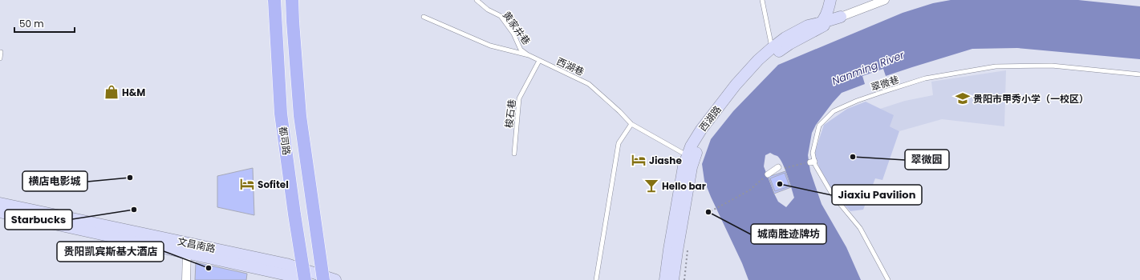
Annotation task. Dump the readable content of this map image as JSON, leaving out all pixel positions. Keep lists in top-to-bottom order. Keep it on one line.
{"streets":{"main road":["西湖路","都司路","文昌南路"],"lane":["黄家井巷","西湖巷","翠微巷","梭石巷"]},"crossings":[["黄家井巷","西湖巷"],["西湖巷","梭石巷"],["西湖巷","西湖路"],["都司路","文昌南路"]],"water":["Nanming River"],"places":{"shop":["H&M"],"school or university":["贵阳市甲秀小学（一校区）"],"other":["翠微园","横店电影城","Jiaxiu Pavilion","Starbucks","城南胜迹牌坊","贵阳凯宾斯基大酒店"],"hotel":["Jiashe","Sofitel"],"bar":["Hello bar"]},"scale_bar":"50 m"}
